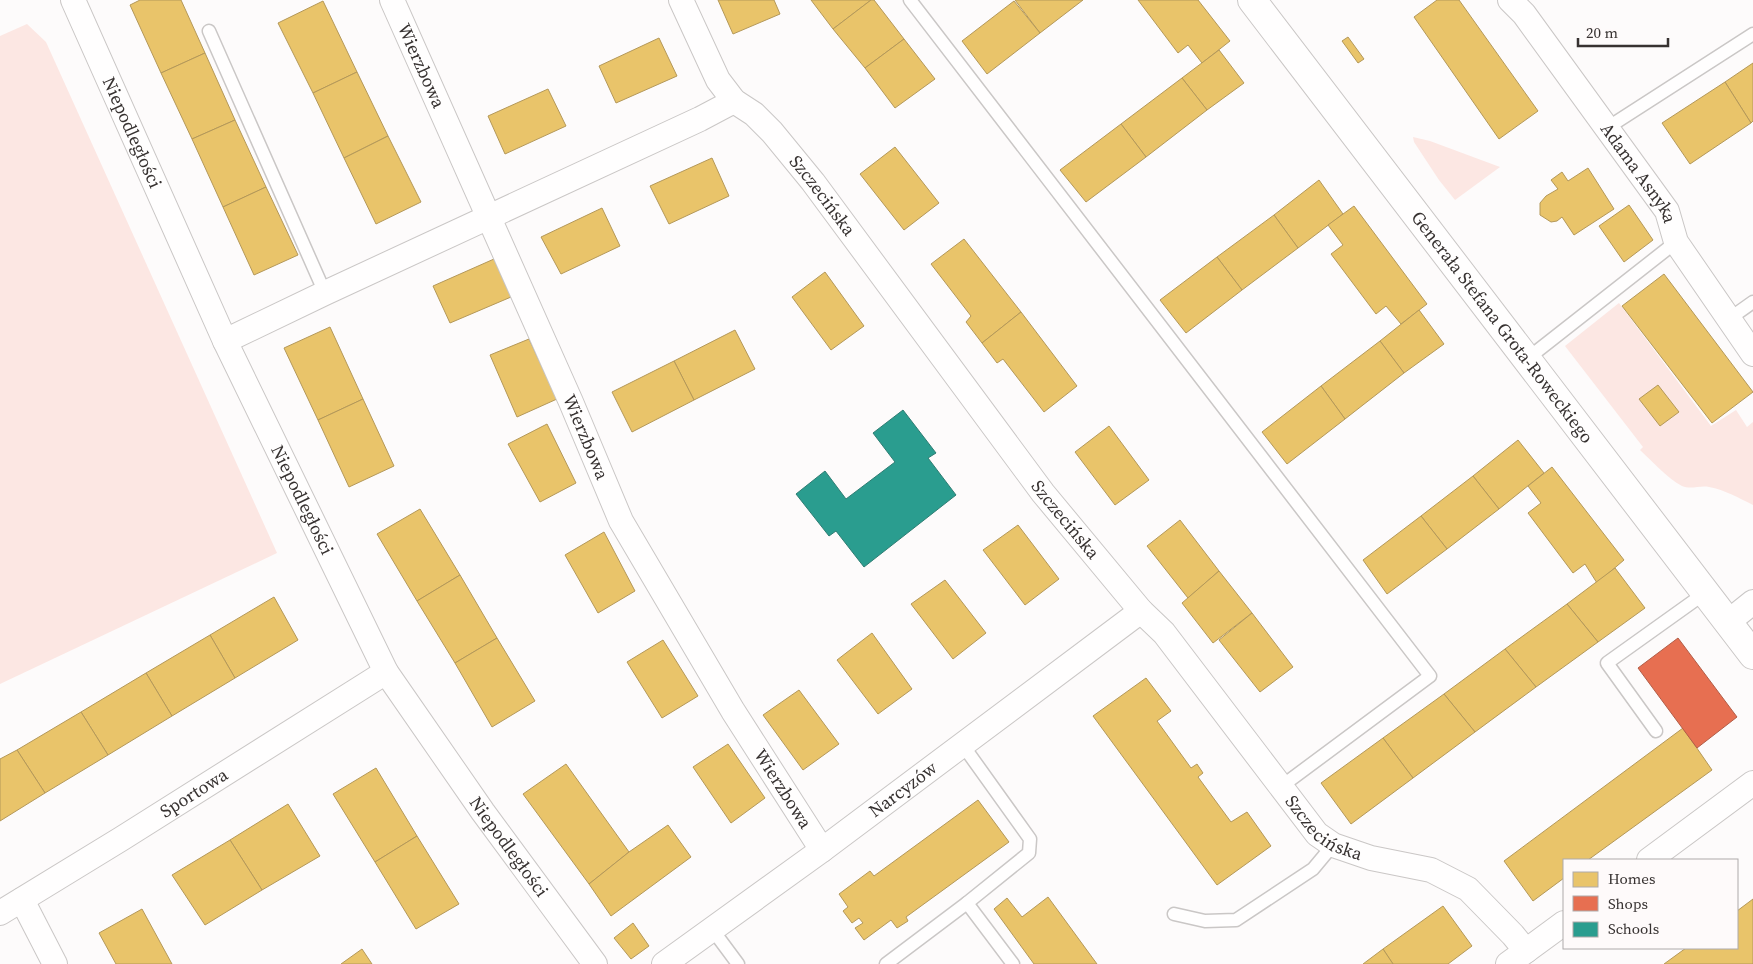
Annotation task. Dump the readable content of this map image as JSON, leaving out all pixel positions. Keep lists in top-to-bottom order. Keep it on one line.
{"streets":{"street":["Wierzbowa","Niepodległości","Adama Asnyka","Szczecińska","Generała Stefana Grota-Roweckiego","Narcyzów","Sportowa"]},"crossings":[["Wierzbowa","Narcyzów"],["Niepodległości","Sportowa"],["Szczecińska","Narcyzów"]],"legend":["Homes","Shops","Schools"],"scale_bar":"20 m"}
